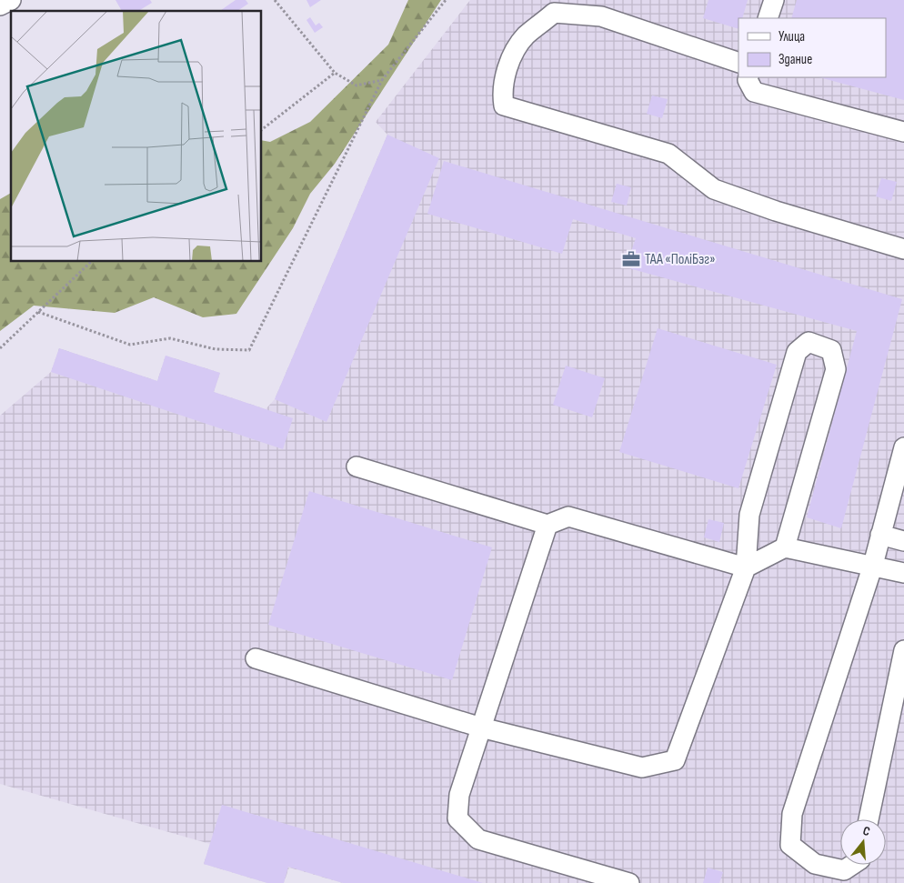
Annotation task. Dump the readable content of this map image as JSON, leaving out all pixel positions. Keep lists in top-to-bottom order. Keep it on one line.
{"places":{"office":["ТАА «ПоліБэг»"]},"legend":["Улица","Здание"],"north":"top"}
